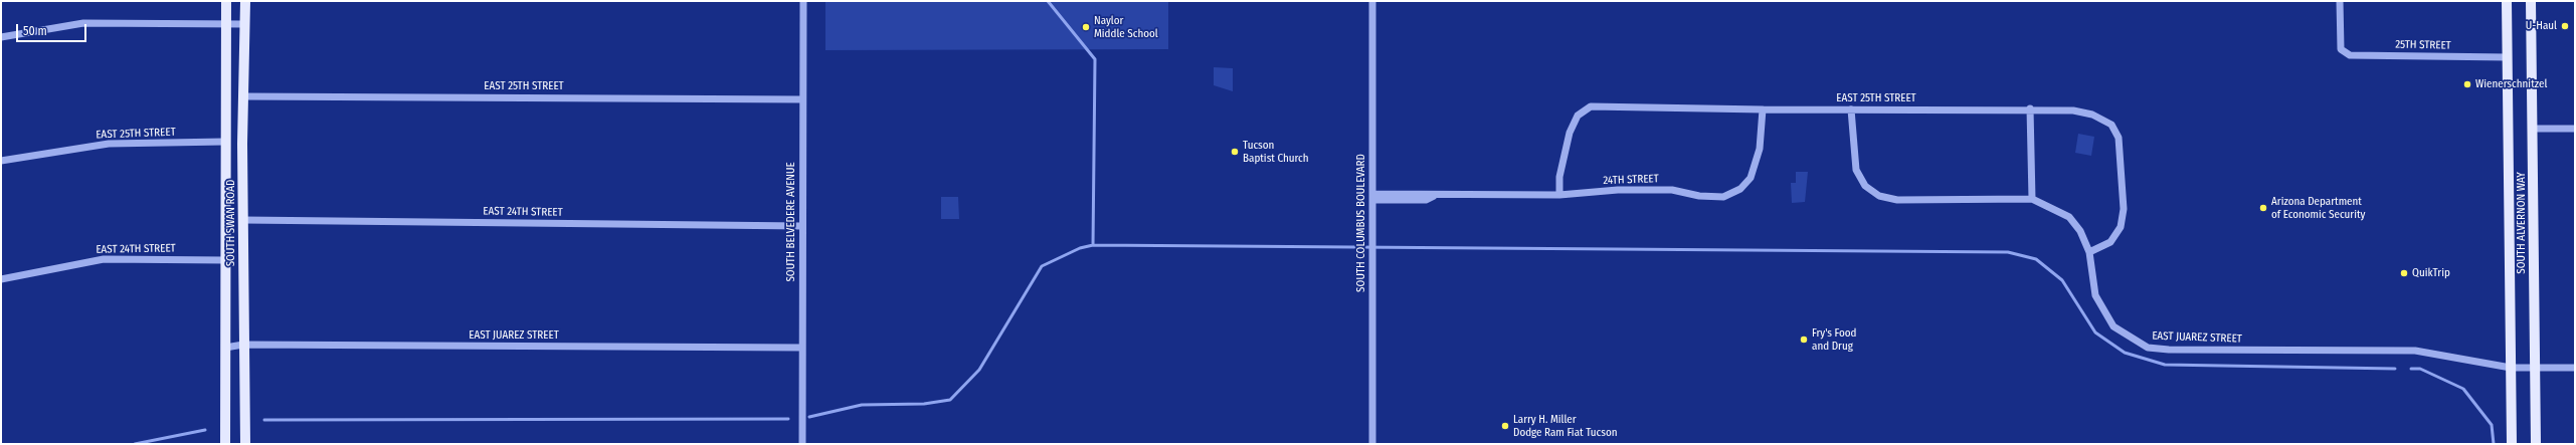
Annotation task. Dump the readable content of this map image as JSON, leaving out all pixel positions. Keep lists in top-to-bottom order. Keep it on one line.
{"streets":{"main road":["SOUTH SWAN ROAD","SOUTH ALVERNON WAY"],"street":["25TH STREET","EAST 25TH STREET","24TH STREET","EAST 24TH STREET","SOUTH BELVEDERE AVENUE","SOUTH COLUMBUS BOULEVARD","EAST JUAREZ STREET"]},"crossings":[["25TH STREET","SOUTH ALVERNON WAY"],["EAST 25TH STREET","24TH STREET"],["EAST 25TH STREET","SOUTH BELVEDERE AVENUE"],["EAST 25TH STREET","SOUTH SWAN ROAD"],["EAST 25TH STREET","EAST JUAREZ STREET"],["24TH STREET","SOUTH COLUMBUS BOULEVARD"],["EAST 24TH STREET","SOUTH BELVEDERE AVENUE"],["EAST 24TH STREET","SOUTH SWAN ROAD"],["SOUTH BELVEDERE AVENUE","EAST JUAREZ STREET"],["SOUTH SWAN ROAD","EAST JUAREZ STREET"],["SOUTH ALVERNON WAY","EAST JUAREZ STREET"]],"places":["U-Haul","Naylor Middle School","Wienerschnitzel","Tucson Baptist Church","Arizona Department of Economic Security","QuikTrip","Fry's Food and Drug","Larry H. Miller Dodge Ram Fiat Tucson"],"scale_bar":"50 m"}
